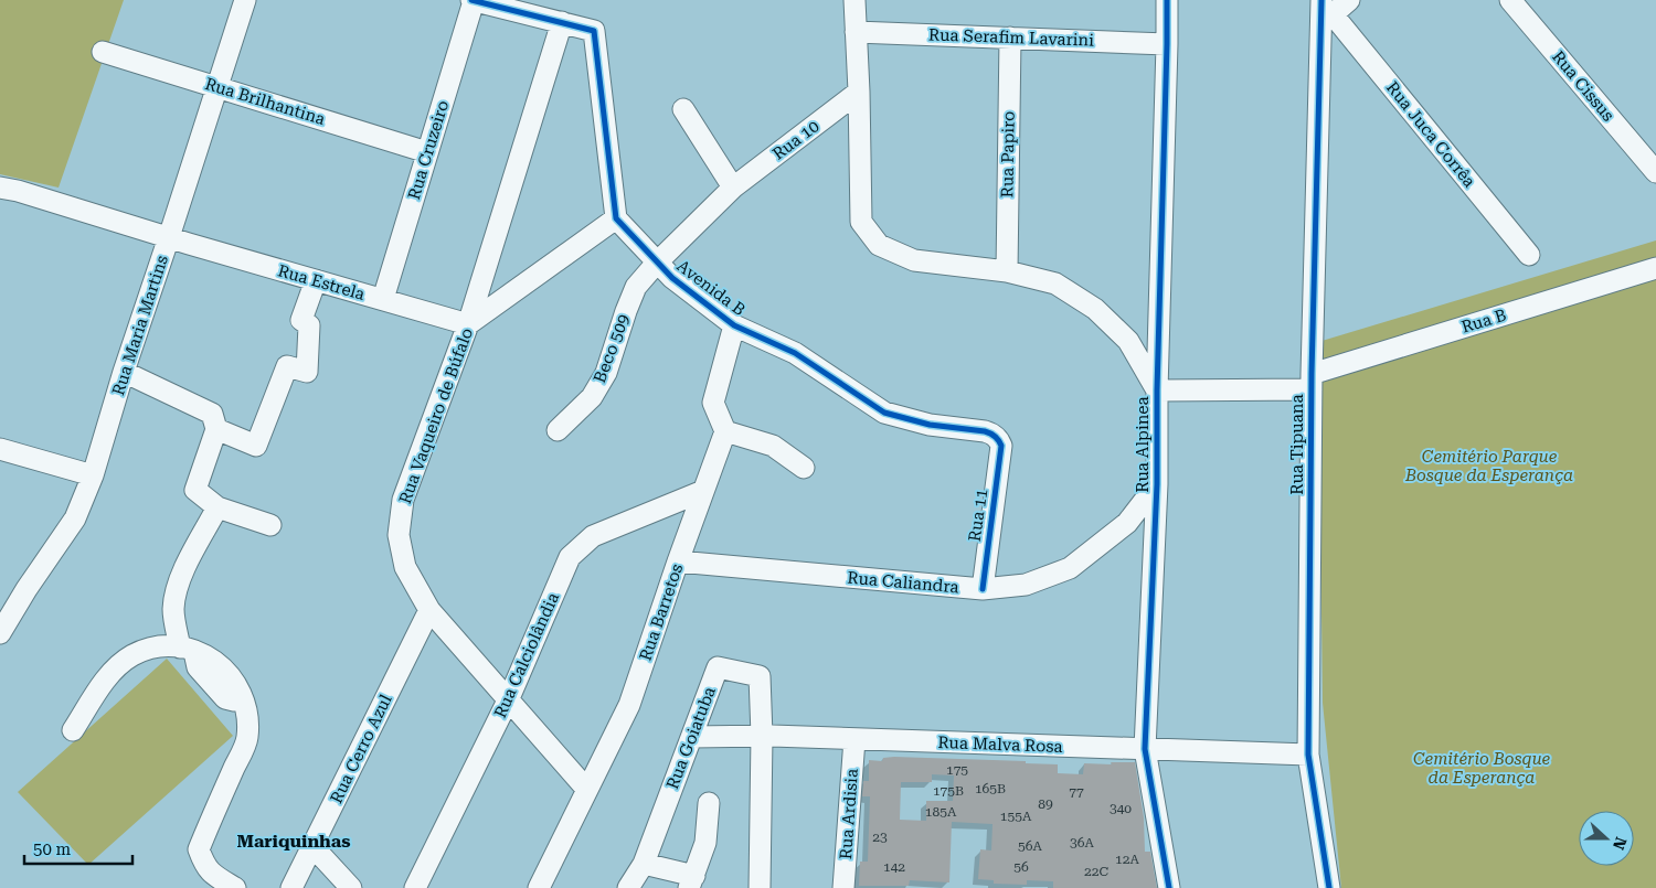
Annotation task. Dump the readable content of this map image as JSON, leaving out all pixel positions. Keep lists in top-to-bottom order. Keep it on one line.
{"streets":{"street":["Rua Serafim Lavarini","Rua Cissus","Rua Brilhantina","Rua Juca Corrêa","Rua 10","Rua Cruzeiro","Rua Papiro","Rua Estrela","Avenida B","Rua B","Rua Maria Martins","Beco 509","Rua Vaqueiro de Búfalo","Rua Alpinea","Rua Tipuana","Rua 11","Rua Caliandra","Rua Barretos","Rua Calciolândia","Rua Goiatuba","Rua Malva Rosa","Rua Cerro Azul","Rua Ardisia"]},"crossings":[["Rua Serafim Lavarini","Rua Papiro"],["Rua Serafim Lavarini","Rua Alpinea"],["Rua Brilhantina","Rua Cruzeiro"],["Rua Brilhantina","Rua Maria Martins"],["Rua Juca Corrêa","Rua Tipuana"],["Rua 10","Avenida B"],["Rua 10","Beco 509"],["Rua Cruzeiro","Rua Estrela"],["Rua Estrela","Rua Maria Martins"],["Rua Estrela","Rua Vaqueiro de Búfalo"],["Avenida B","Beco 509"],["Avenida B","Rua 11"],["Rua B","Rua Alpinea"],["Rua B","Rua Tipuana"],["Rua Vaqueiro de Búfalo","Rua Barretos"],["Rua Vaqueiro de Búfalo","Rua Calciolândia"],["Rua Vaqueiro de Búfalo","Rua Cerro Azul"],["Rua Alpinea","Rua Caliandra"],["Rua Alpinea","Rua Malva Rosa"],["Rua Tipuana","Rua Malva Rosa"],["Rua 11","Rua Caliandra"],["Rua Caliandra","Rua Barretos"],["Rua Barretos","Rua Calciolândia"],["Rua Goiatuba","Rua Malva Rosa"],["Rua Malva Rosa","Rua Ardisia"]],"districts":["Mariquinhas"],"parks":["Cemitério Parque Bosque da Esperança","Cemitério Bosque da Esperança"],"house_numbers":["175","165B","175B","77","89","340","185A","155A","23","36A","56A","12A","142","56","22C"],"scale_bar":"50 m","north":"right"}
